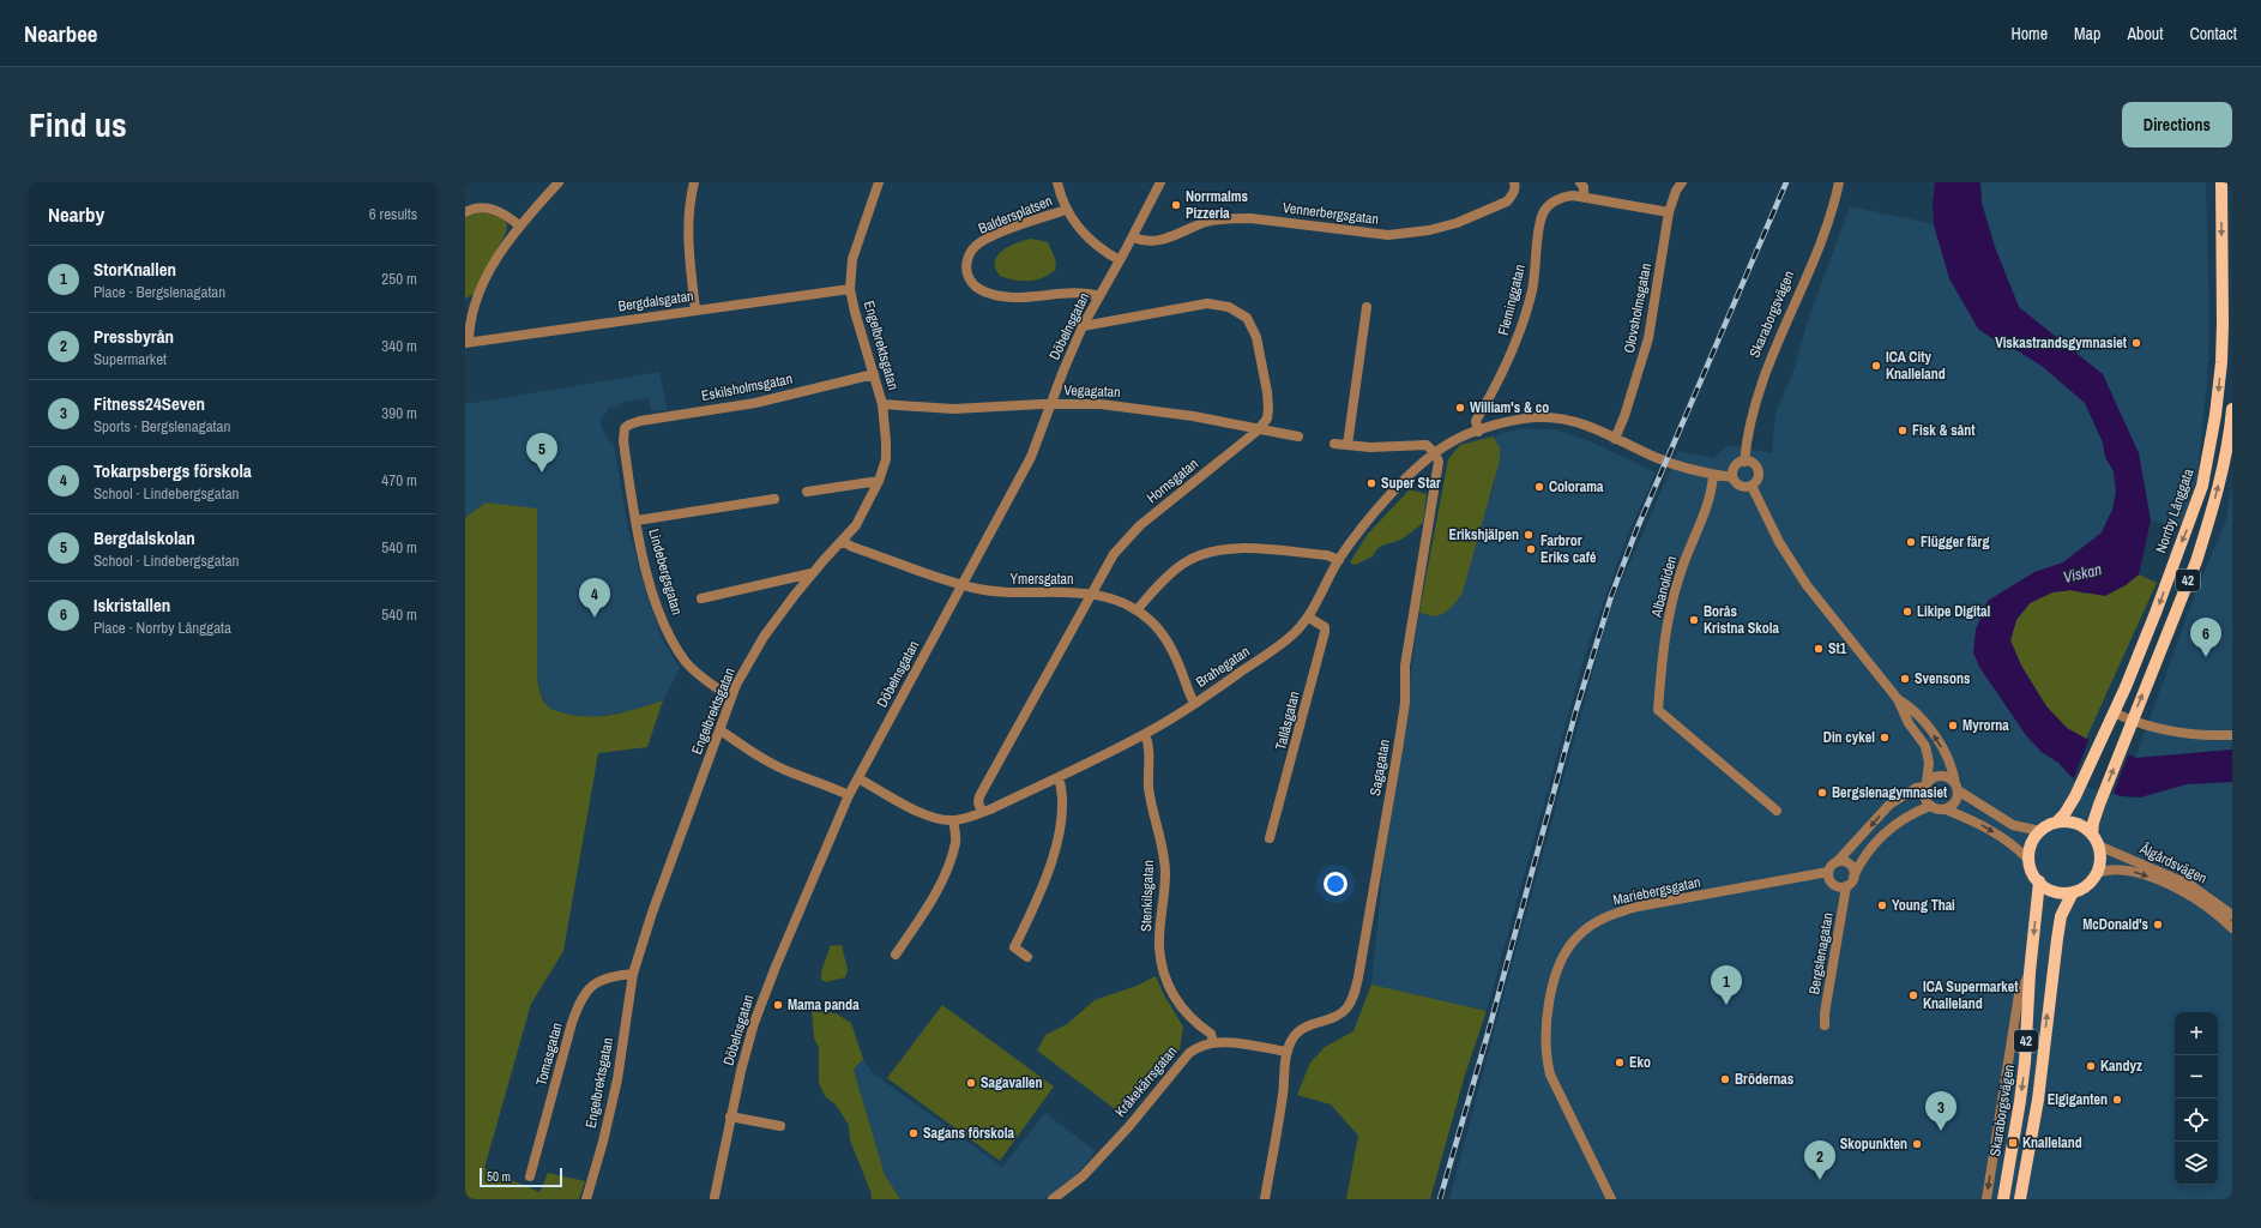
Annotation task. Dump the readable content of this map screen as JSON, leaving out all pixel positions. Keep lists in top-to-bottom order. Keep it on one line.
{"streets":{"main road":["Skaraborgsvägen","Norrby Långgata","42"],"street":["Vennerbergsgatan","Baldersplatsen","Fleminggatan","Bergdalsgatan","Olovsholmsgatan","Döbelnsgatan","Engelbrektsgatan","Eskilsholmsgatan","Vegagatan","Hornsgatan","Lindebergsgatan","Ymersgatan","Albanoliden","Brahegatan","Tallåsgatan","Sagagatan","Ålgårdsvägen","Mariebergsgatan","Stenkilsgatan","Bergslenagatan","Tomasgatan","Kråkekärrsgatan"]},"crossings":[["Vennerbergsgatan","Döbelnsgatan"],["Baldersplatsen","Döbelnsgatan"],["Fleminggatan","Olovsholmsgatan"],["Fleminggatan","Brahegatan"],["Bergdalsgatan","Engelbrektsgatan"],["Olovsholmsgatan","Brahegatan"],["Skaraborgsvägen","Norrby Långgata"],["Skaraborgsvägen","42"],["Skaraborgsvägen","Ålgårdsvägen"],["Döbelnsgatan","Vegagatan"],["Döbelnsgatan","Hornsgatan"],["Döbelnsgatan","Ymersgatan"],["Döbelnsgatan","Brahegatan"],["Engelbrektsgatan","Eskilsholmsgatan"],["Engelbrektsgatan","Vegagatan"],["Engelbrektsgatan","Lindebergsgatan"],["Engelbrektsgatan","Ymersgatan"],["Engelbrektsgatan","Tomasgatan"],["Eskilsholmsgatan","Lindebergsgatan"],["Vegagatan","Hornsgatan"],["Hornsgatan","Ymersgatan"],["Hornsgatan","Brahegatan"],["Norrby Långgata","42"],["Norrby Långgata","Ålgårdsvägen"],["Ymersgatan","Brahegatan"],["42","Ålgårdsvägen"],["Brahegatan","Tallåsgatan"],["Brahegatan","Sagagatan"],["Brahegatan","Stenkilsgatan"],["Sagagatan","Kråkekärrsgatan"],["Mariebergsgatan","Bergslenagatan"],["Stenkilsgatan","Kråkekärrsgatan"]],"water":["Viskan"],"places":{"other":["Norrmalms Pizzeria","Viskastrandsgymnasiet","ICA City Knalleland","William's & co","Fisk & sånt","Super Star","Colorama","Erikshjälpen","Flügger färg","Farbror Eriks café","Likipe Digital","Borås Kristna Skola","St1","Svensons","Myrorna","Din cykel","Bergslenagymnasiet","Young Thai","McDonald's","ICA Supermarket Knalleland","Mama panda","Eko","Kandyz","Brödernas","Sagavallen","Elgiganten","Sagans förskola","Skopunkten"],"transit":["Knalleland"]},"scale_bar":"50 m","page":{"header":"Nearbee","nav":["Home","Map","About","Contact"],"title":"Find us","buttons":"Directions","heading":["Nearby","6 results"],"list":[{"mark":"1","name":"StorKnallen","note":"Place · Bergslenagatan","value":"250 m"},{"mark":"2","name":"Pressbyrån","note":"Supermarket","value":"340 m"},{"mark":"3","name":"Fitness24Seven","note":"Sports · Bergslenagatan","value":"390 m"},{"mark":"4","name":"Tokarpsbergs förskola","note":"School · Lindebergsgatan","value":"470 m"},{"mark":"5","name":"Bergdalskolan","note":"School · Lindebergsgatan","value":"540 m"},{"mark":"6","name":"Iskristallen","note":"Place · Norrby Långgata","value":"540 m"}],"pins":["5","4","6","1","3","2"],"map_buttons":["+","−"],"scale":"50 m"}}
